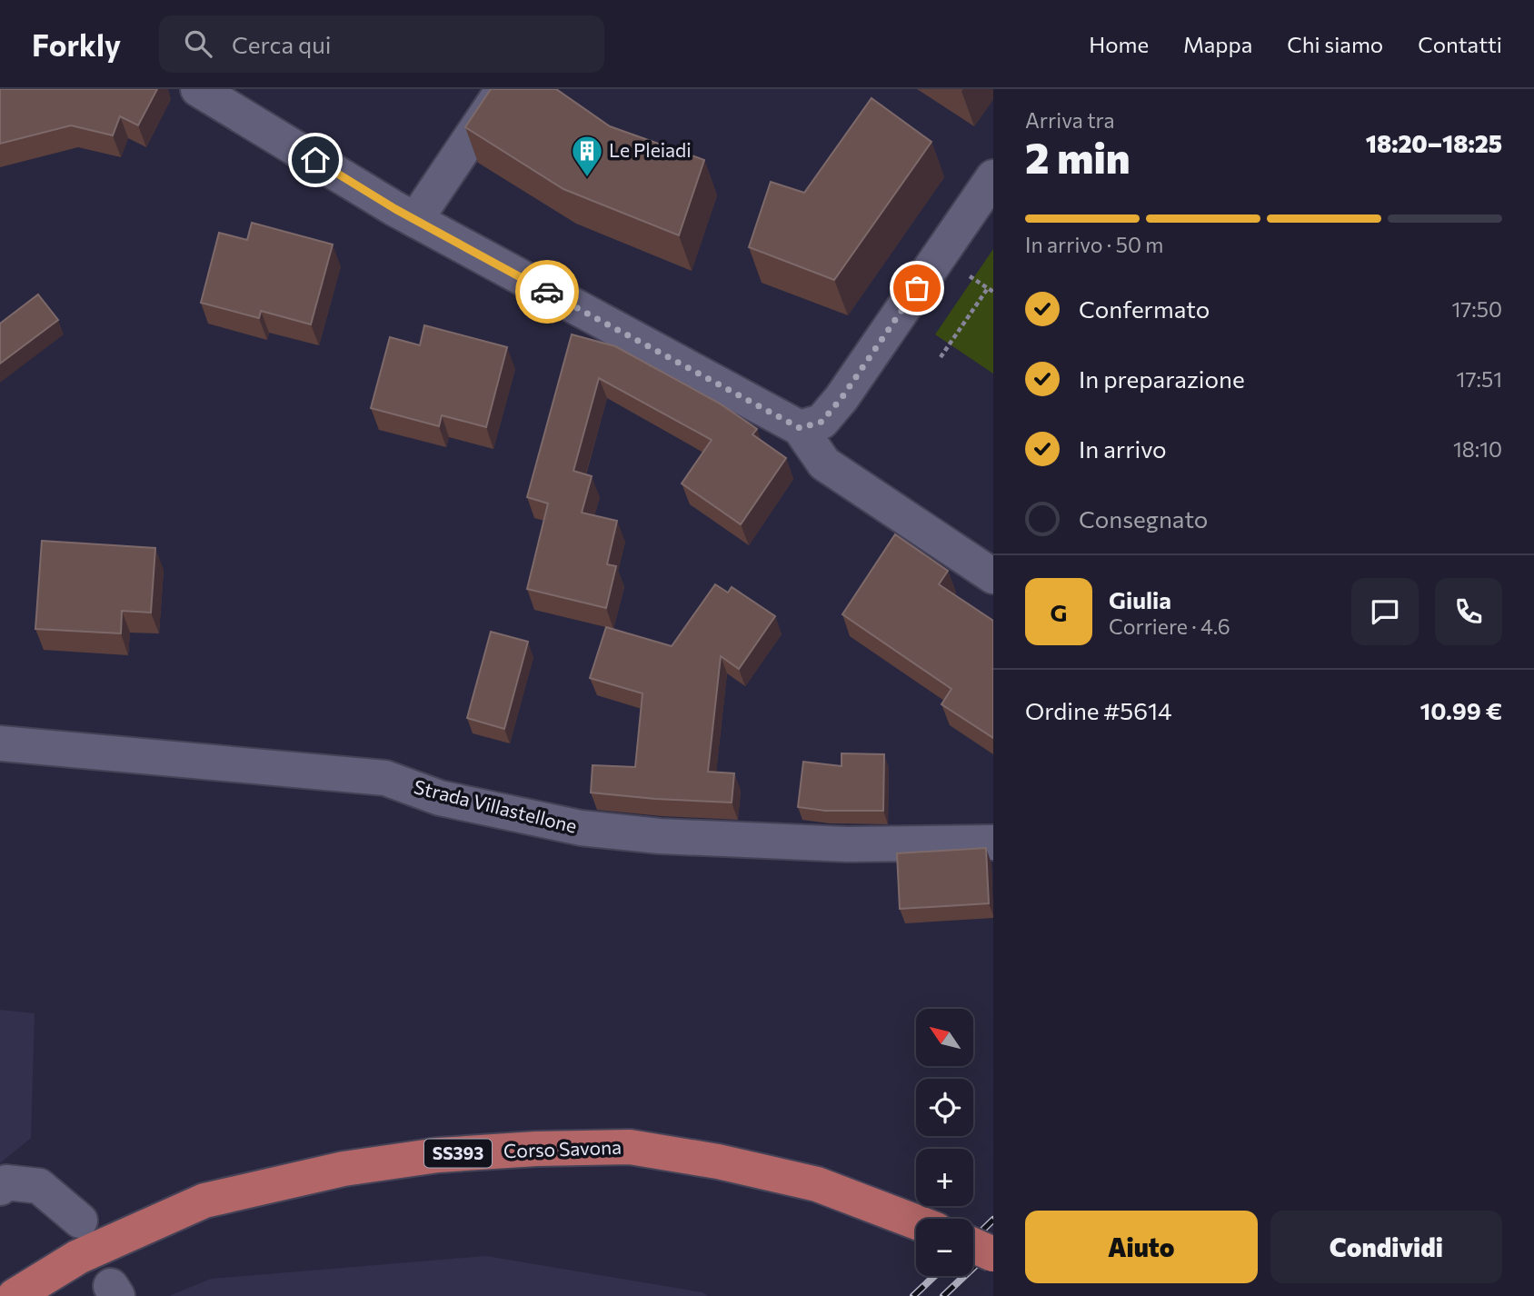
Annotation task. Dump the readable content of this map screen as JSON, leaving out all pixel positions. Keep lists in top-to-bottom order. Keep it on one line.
{"streets":{"main road":["Corso Savona","SS393"],"street":["Strada Villastellone"]},"places":{"building":["Le Pleiadi"]},"north":"top left","page":{"header":"Forkly","search":"Cerca qui","nav":["Home","Mappa","Chi siamo","Contatti"],"heading":["2 min","Arriva tra","18:20–18:25"],"panel":["Giulia","Corriere · 4.6","Ordine #5614","10.99 €"],"bar":"In arrivo · 50 m","list":[["Confermato","17:50"],["In preparazione","17:51"],["In arrivo","18:10"],"Consegnato"],"round":"G","map_buttons":["+","−"],"buttons":["Aiuto","Condividi"]}}
